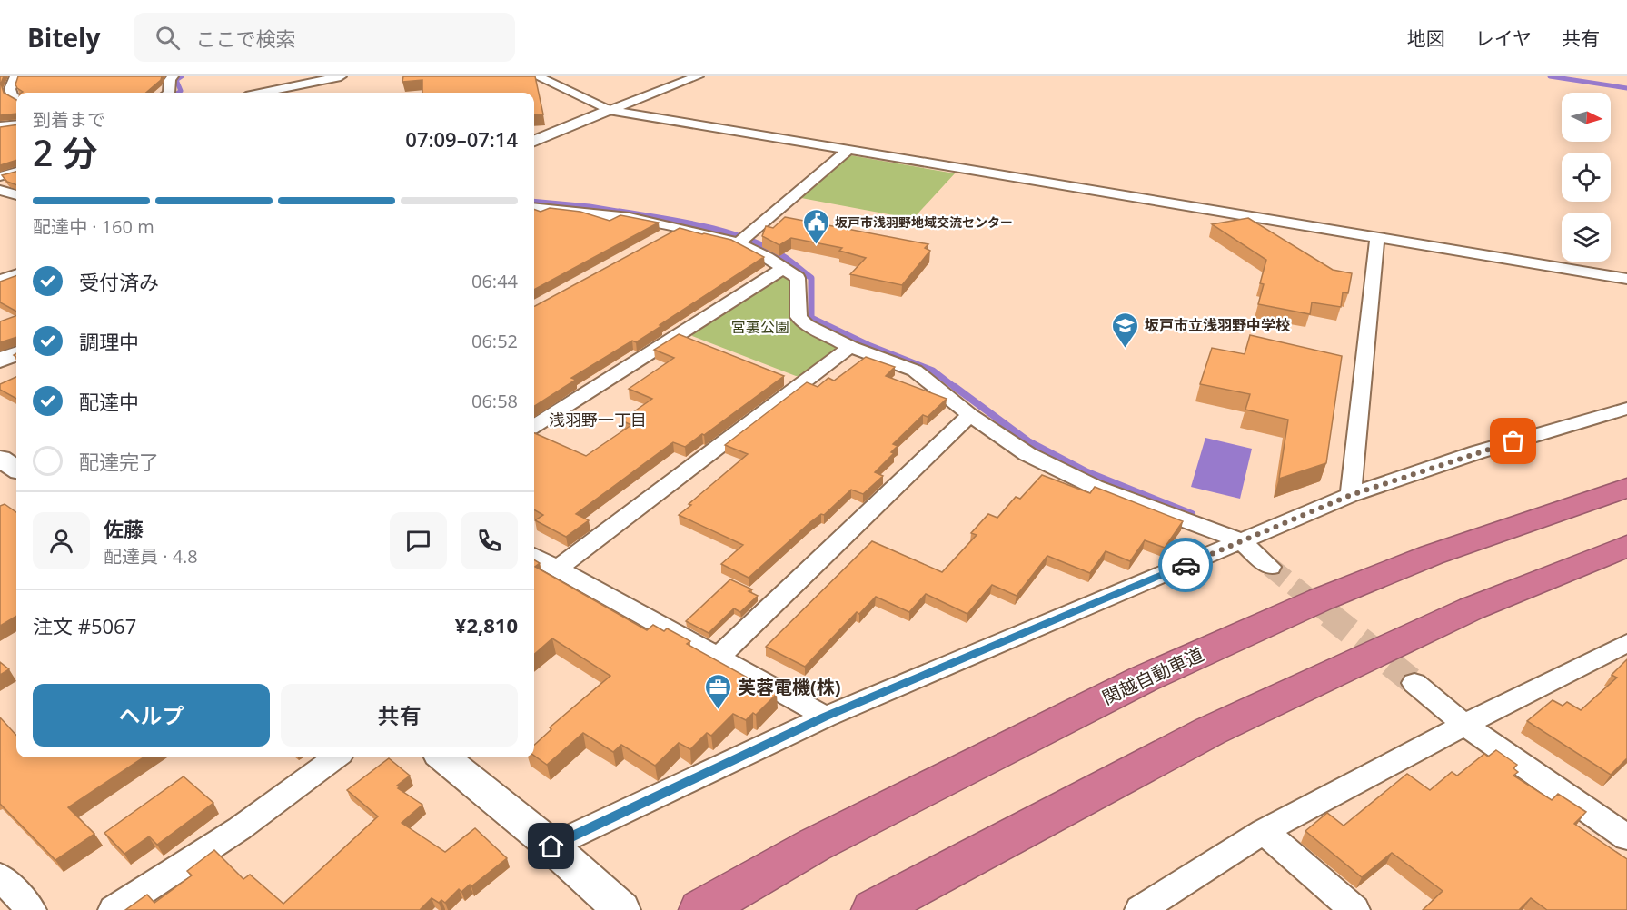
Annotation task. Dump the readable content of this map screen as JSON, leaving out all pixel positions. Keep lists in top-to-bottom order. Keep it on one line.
{"streets":{"highway":["関越自動車道"]},"districts":["浅羽野一丁目"],"parks":["宮裏公園"],"places":{"public building":["坂戸市浅羽野地域交流センター"],"school or university":["坂戸市立浅羽野中学校"],"office":["芙蓉電機(株)"]},"north":"right","page":{"header":"Bitely","search":"ここで検索","nav":["地図","レイヤ","共有"],"heading":["2 分","到着まで","07:09–07:14"],"panel":["佐藤","配達員 · 4.8","注文 #5067","¥2,810"],"bar":"配達中 · 160 m","list":[["受付済み","06:44"],["調理中","06:52"],["配達中","06:58"],"配達完了"],"buttons":["ヘルプ","共有"]}}
